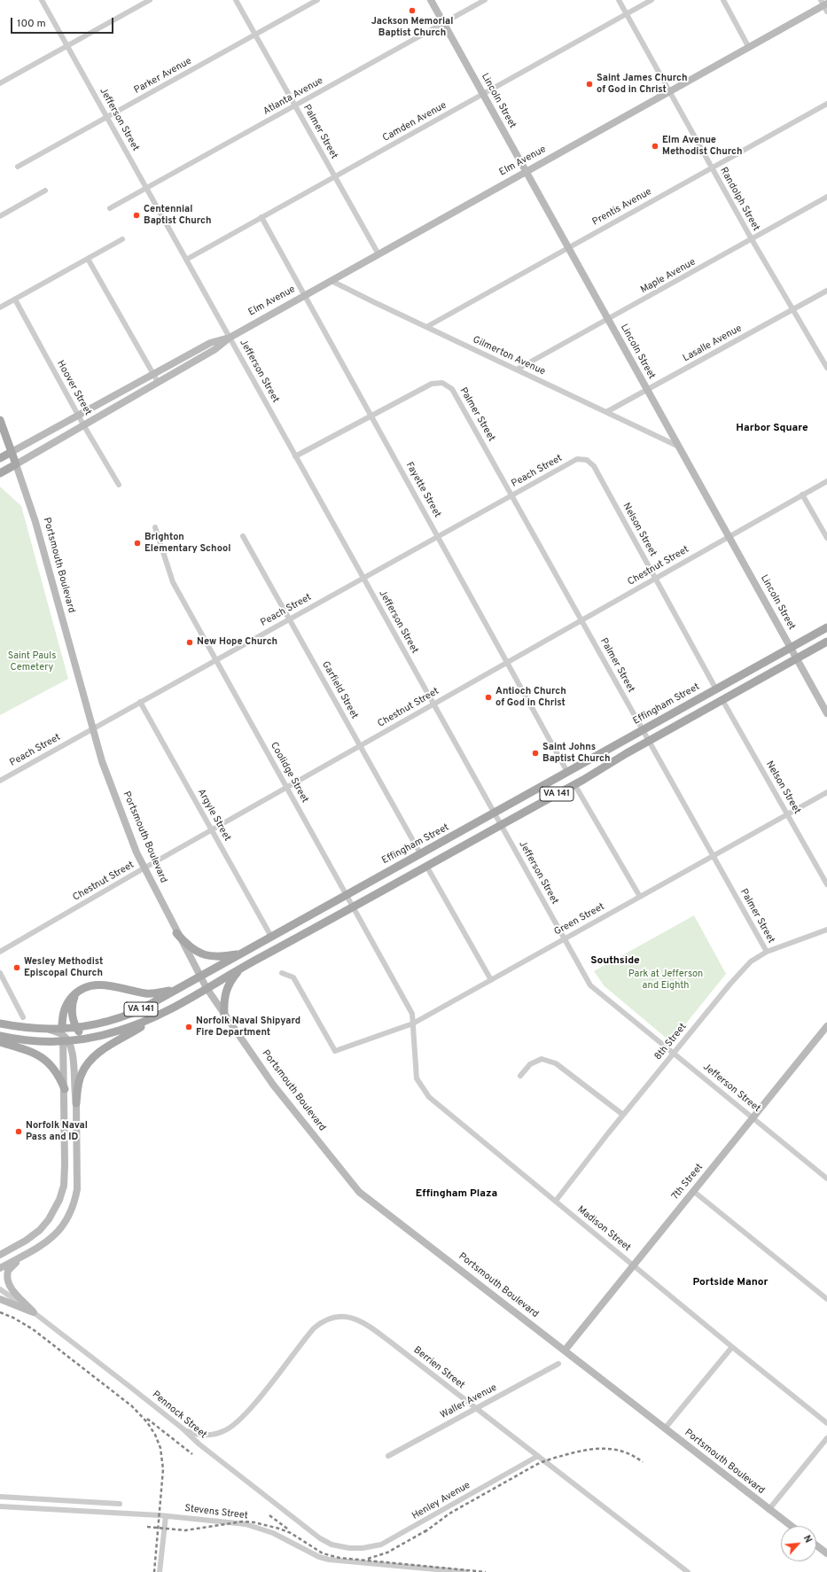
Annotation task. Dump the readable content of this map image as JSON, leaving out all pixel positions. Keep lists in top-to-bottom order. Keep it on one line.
{"streets":{"main road":["Lincoln Street","Elm Avenue","Portsmouth Boulevard","Effingham Street","VA 141","7th Street"],"street":["Parker Avenue","Atlanta Avenue","Jefferson Street","Camden Avenue","Palmer Street","Randolph Street","Prentis Avenue","Maple Avenue","Lasalle Avenue","Gilmerton Avenue","Hoover Street","Peach Street","Fayette Street","Nelson Street","Chestnut Street","Garfield Street","Coolidge Street","Argyle Street","Green Street","8th Street","Madison Street","Berrien Street","Waller Avenue","Pennock Street","Henley Avenue","Stevens Street"]},"crossings":[["Parker Avenue","Jefferson Street"],["Parker Avenue","Palmer Street"],["Atlanta Avenue","Lincoln Street"],["Atlanta Avenue","Jefferson Street"],["Atlanta Avenue","Palmer Street"],["Lincoln Street","Camden Avenue"],["Lincoln Street","Elm Avenue"],["Lincoln Street","Prentis Avenue"],["Lincoln Street","Maple Avenue"],["Lincoln Street","Lasalle Avenue"],["Lincoln Street","Gilmerton Avenue"],["Lincoln Street","Chestnut Street"],["Lincoln Street","Effingham Street"],["Jefferson Street","Camden Avenue"],["Jefferson Street","Elm Avenue"],["Jefferson Street","Peach Street"],["Jefferson Street","Chestnut Street"],["Jefferson Street","Effingham Street"],["Jefferson Street","Green Street"],["Jefferson Street","8th Street"],["Jefferson Street","7th Street"],["Camden Avenue","Palmer Street"],["Camden Avenue","Randolph Street"],["Camden Avenue","Fayette Street"],["Palmer Street","Elm Avenue"],["Palmer Street","Peach Street"],["Palmer Street","Fayette Street"],["Palmer Street","Chestnut Street"],["Palmer Street","Effingham Street"],["Palmer Street","Green Street"],["Palmer Street","8th Street"],["Elm Avenue","Randolph Street"],["Elm Avenue","Gilmerton Avenue"],["Elm Avenue","Hoover Street"],["Elm Avenue","Fayette Street"],["Elm Avenue","Portsmouth Boulevard"],["Randolph Street","Prentis Avenue"],["Randolph Street","Maple Avenue"],["Randolph Street","Lasalle Avenue"],["Prentis Avenue","Gilmerton Avenue"],["Maple Avenue","Gilmerton Avenue"],["Lasalle Avenue","Gilmerton Avenue"],["Peach Street","Fayette Street"],["Peach Street","Nelson Street"],["Peach Street","Portsmouth Boulevard"],["Peach Street","Garfield Street"],["Peach Street","Coolidge Street"],["Peach Street","Argyle Street"],["Fayette Street","Chestnut Street"],["Fayette Street","Effingham Street"],["Nelson Street","Chestnut Street"],["Nelson Street","Effingham Street"],["Nelson Street","Green Street"],["Portsmouth Boulevard","Chestnut Street"],["Portsmouth Boulevard","Effingham Street"],["Portsmouth Boulevard","7th Street"],["Chestnut Street","Garfield Street"],["Chestnut Street","Coolidge Street"],["Chestnut Street","Argyle Street"],["Garfield Street","Effingham Street"],["Effingham Street","Coolidge Street"],["Effingham Street","Argyle Street"],["Coolidge Street","Green Street"],["Coolidge Street","Madison Street"],["Green Street","Madison Street"],["8th Street","Madison Street"],["7th Street","Madison Street"],["Berrien Street","Waller Avenue"],["Berrien Street","Pennock Street"],["Berrien Street","Henley Avenue"],["Pennock Street","Henley Avenue"]],"districts":["Harbor Square","Southside","Effingham Plaza","Portside Manor"],"parks":["Saint Pauls Cemetery","Park at Jefferson and Eighth"],"places":["Jackson Memorial Baptist Church","Saint James Church of God in Christ","Elm Avenue Methodist Church","Centennial Baptist Church","Brighton Elementary School","New Hope Church","Antioch Church of God in Christ","Saint Johns Baptist Church","Wesley Methodist Episcopal Church","Norfolk Naval Shipyard Fire Department","Norfolk Naval Pass and ID"],"scale_bar":"100 m","north":"top right"}
